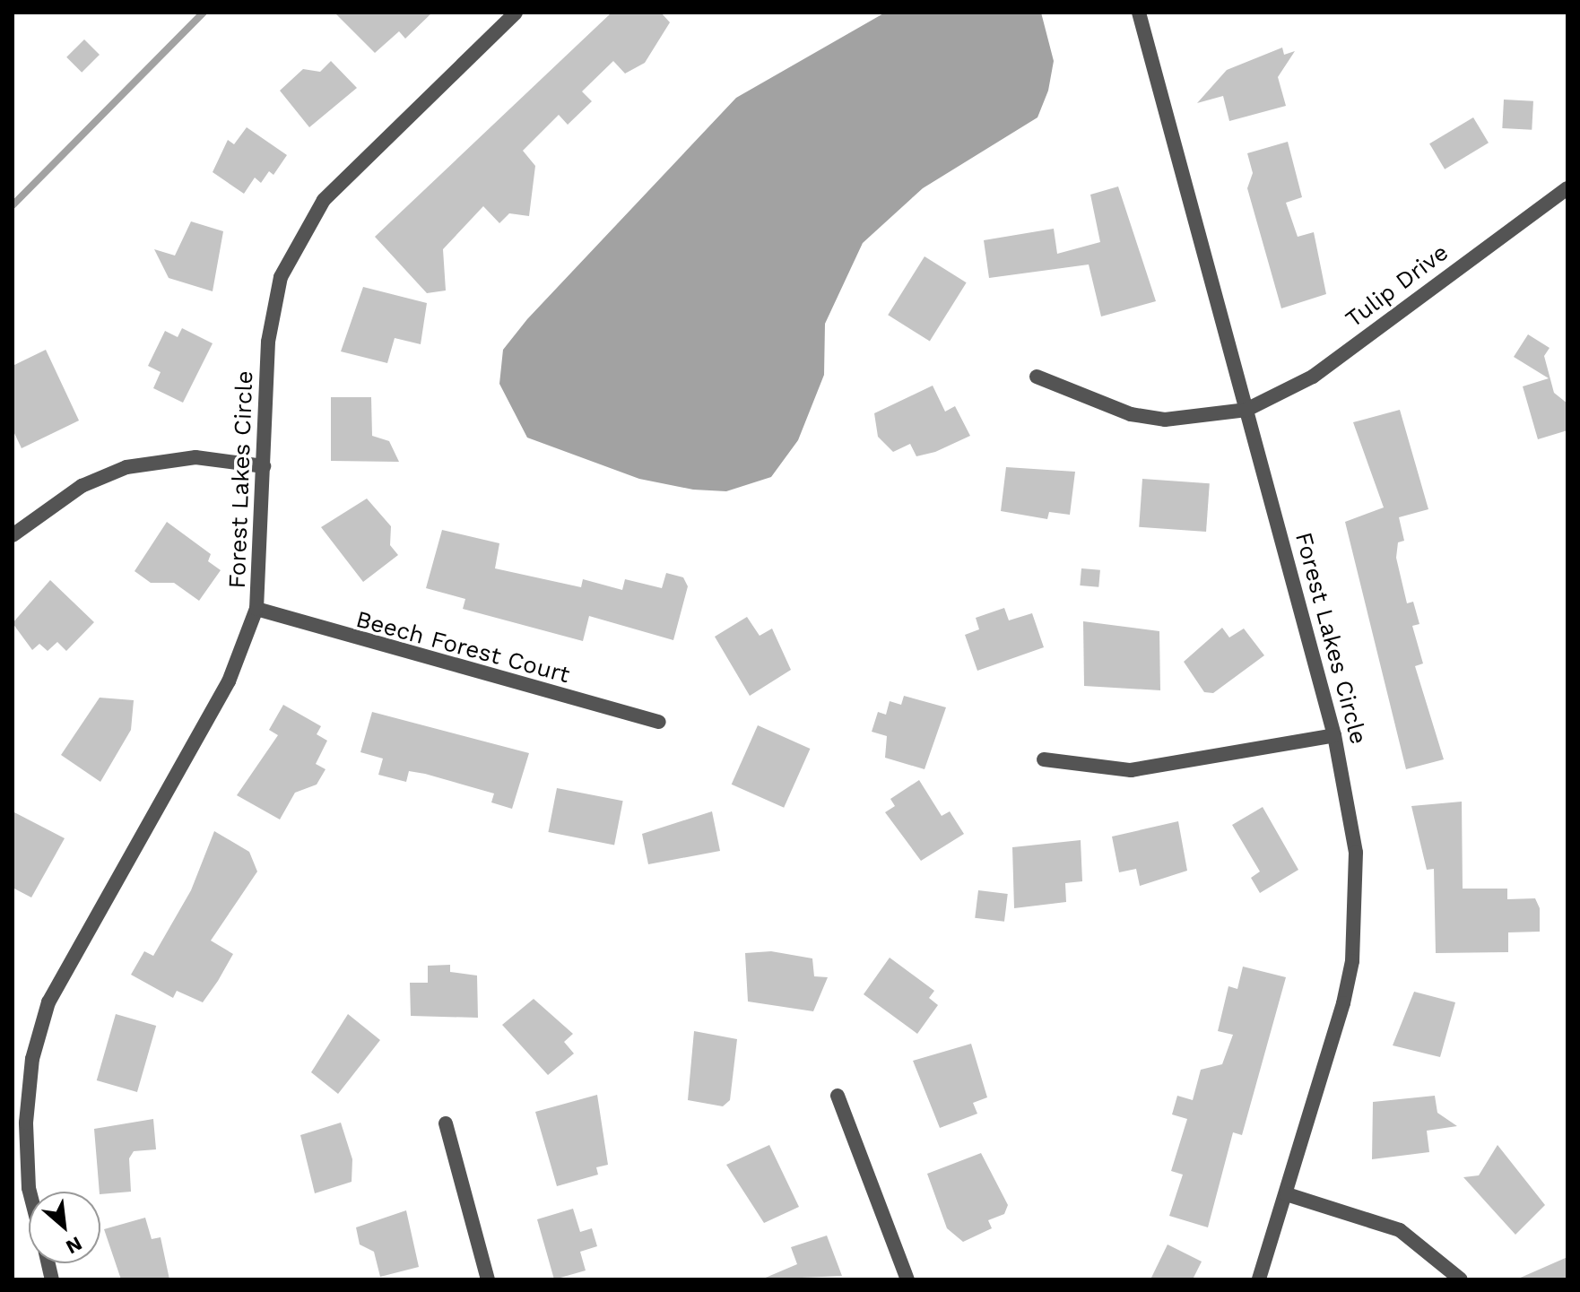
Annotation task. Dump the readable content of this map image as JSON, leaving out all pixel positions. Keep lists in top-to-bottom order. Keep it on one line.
{"streets":{"street":["Tulip Drive","Forest Lakes Circle","Beech Forest Court"]},"crossings":[["Tulip Drive","Forest Lakes Circle"],["Forest Lakes Circle","Beech Forest Court"]],"north":"bottom right"}
